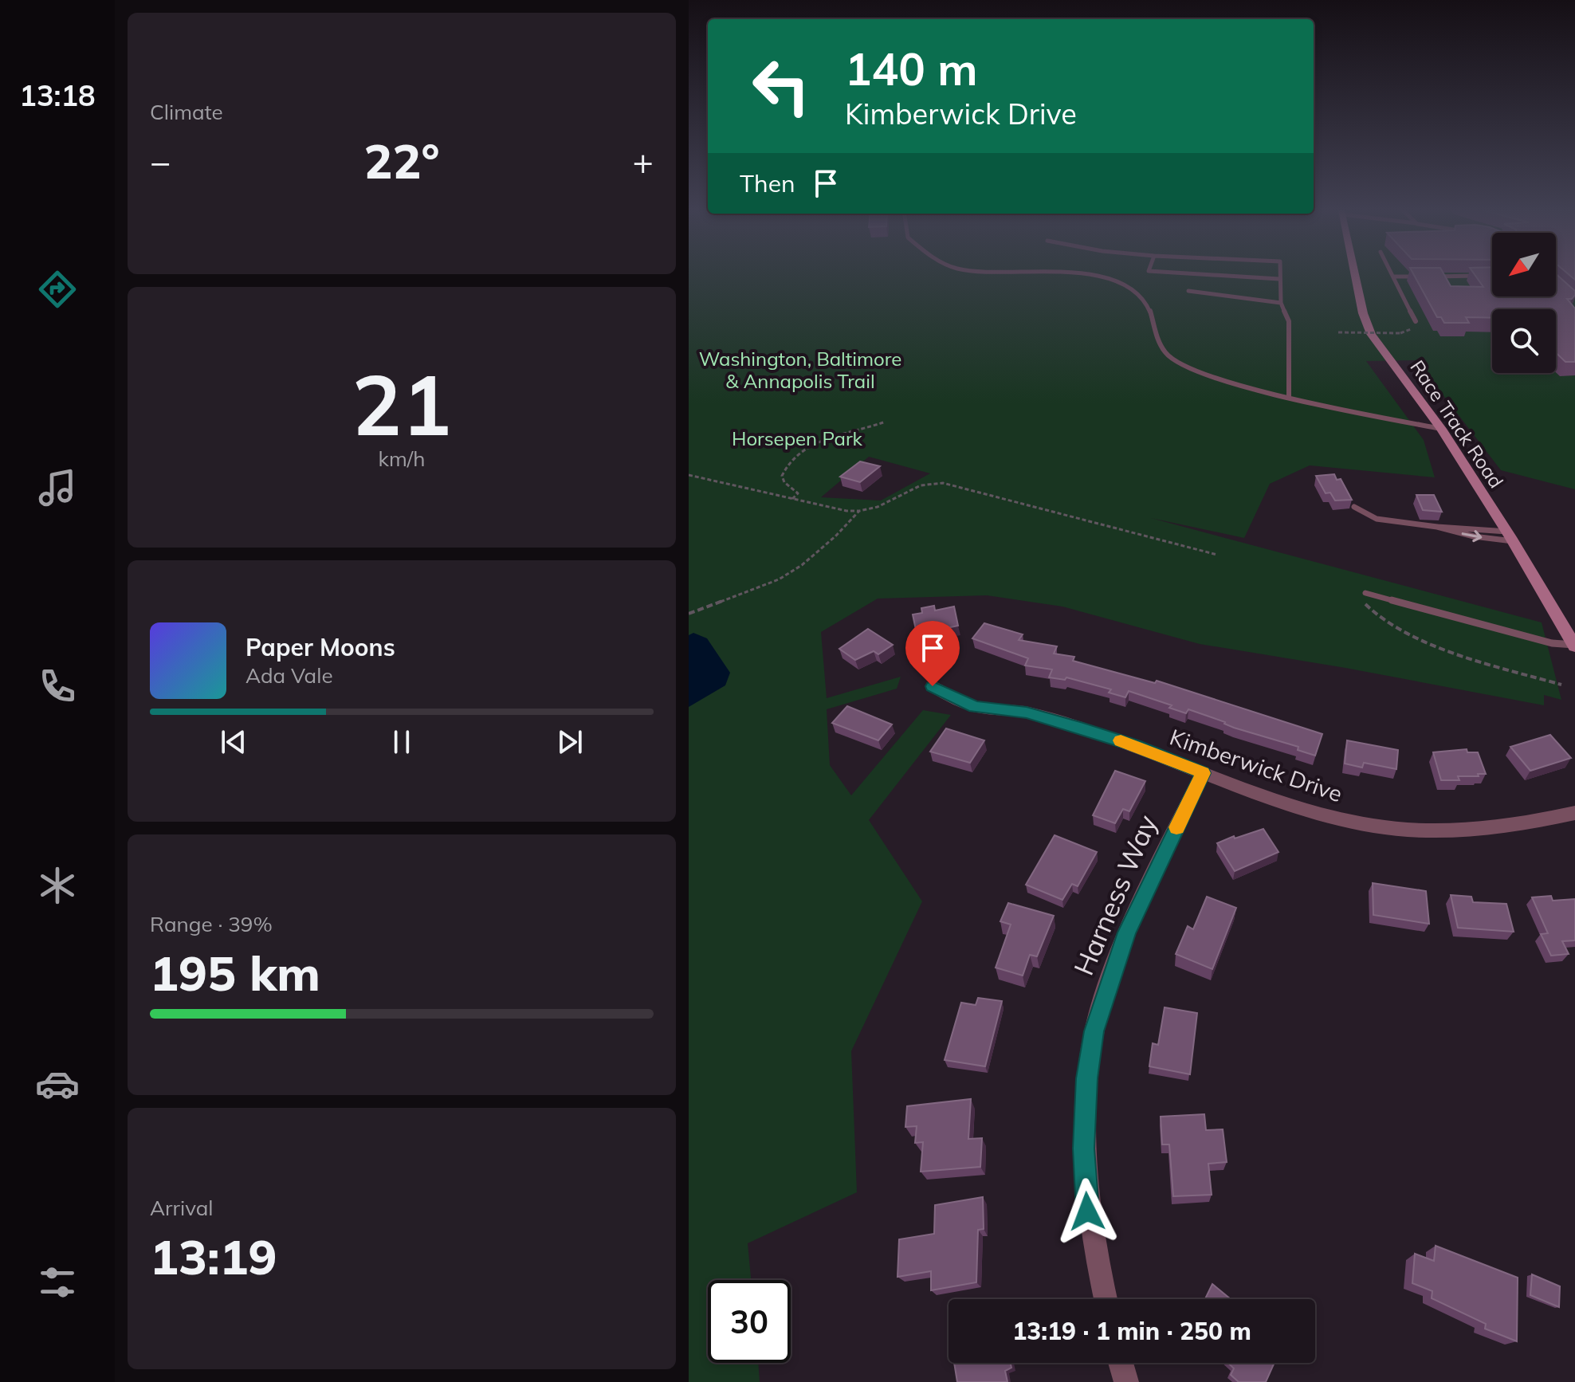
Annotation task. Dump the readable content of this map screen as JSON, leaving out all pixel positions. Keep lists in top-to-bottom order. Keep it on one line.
{"streets":{"street":["Race Track Road","Kimberwick Drive","Harness Way"]},"crossings":[["Kimberwick Drive","Harness Way"]],"parks":["Washington, Baltimore & Annapolis Trail","Horsepen Park"],"north":"bottom left","page":{"tabs":"13:18","tile":["Climate",["21","km/h"],["Range · 39%","195 km"],["Arrival","13:19"]],"turn":["140 m","Kimberwick Drive"],"heat":["−","22°","+"],"then":"Then","song":["Paper Moons","Ada Vale"],"limit":"30","trip":"13:19 · 1 min · 250 m"}}
